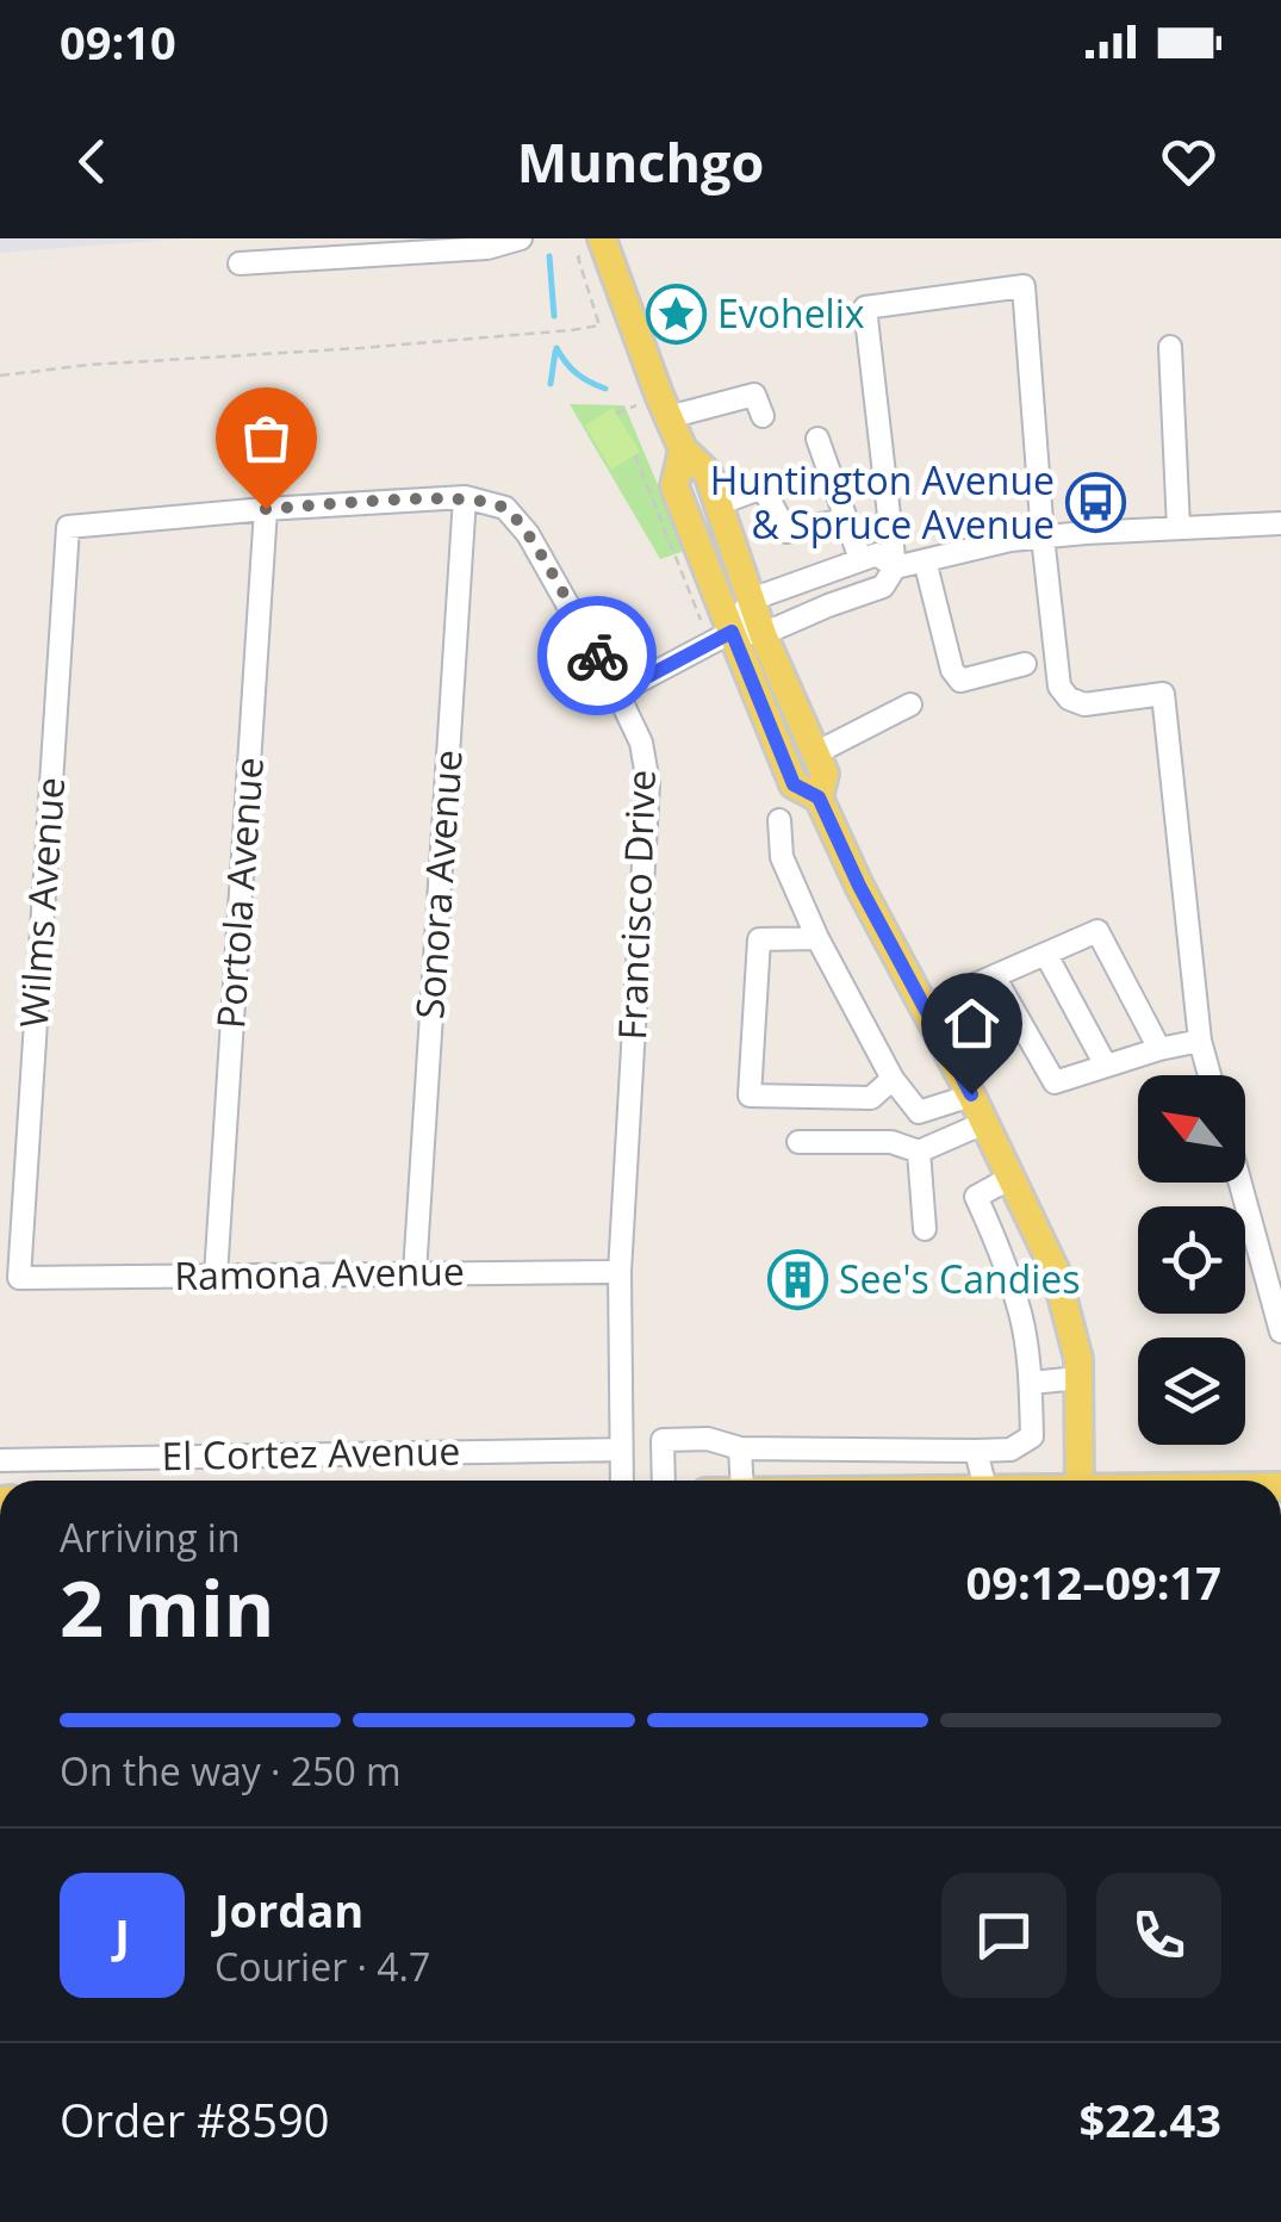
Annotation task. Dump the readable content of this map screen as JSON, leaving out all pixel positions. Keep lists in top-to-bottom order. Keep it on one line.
{"streets":{"street":["Sonora Avenue","Portola Avenue","Wilms Avenue","Francisco Drive","Ramona Avenue","El Cortez Avenue"]},"crossings":[["Sonora Avenue","Francisco Drive"],["Sonora Avenue","Ramona Avenue"],["Portola Avenue","Francisco Drive"],["Portola Avenue","Ramona Avenue"],["Wilms Avenue","Francisco Drive"],["Wilms Avenue","Ramona Avenue"],["Francisco Drive","Ramona Avenue"],["Francisco Drive","El Cortez Avenue"]],"places":{"place":["Evohelix"],"bus stop":["Huntington Avenue & Spruce Avenue"],"building":["See's Candies"]},"north":"top left","page":{"status":"09:10","header":"Munchgo","heading":["2 min","Arriving in","09:12–09:17"],"panel":["Jordan","Courier · 4.7","Order #8590","$22.43"],"bar":"On the way · 250 m","round":"J"}}
